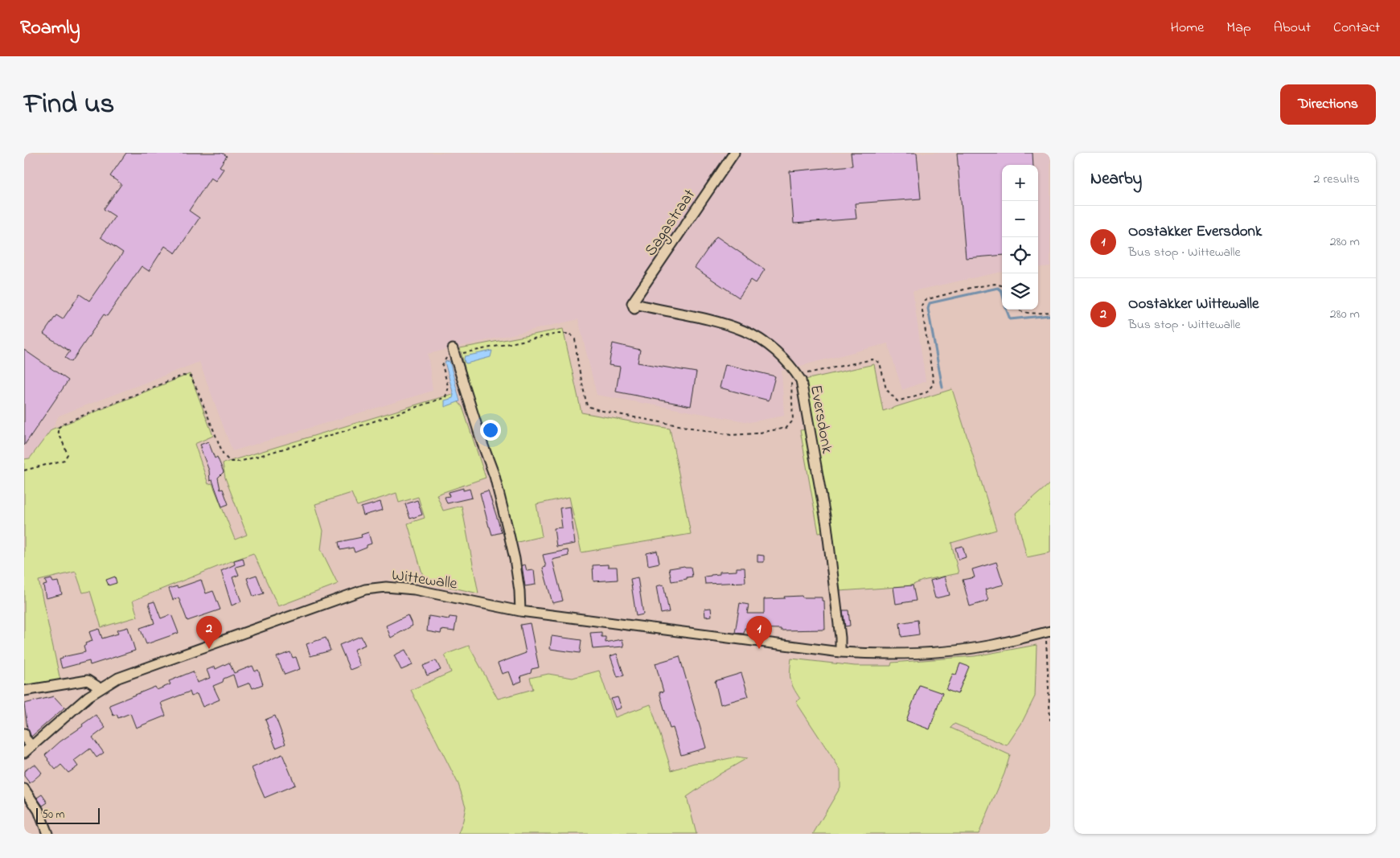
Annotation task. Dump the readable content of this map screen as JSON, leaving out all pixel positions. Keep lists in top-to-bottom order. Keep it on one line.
{"streets":{"street":["Sagastraat","Eversdonk","Wittewalle"]},"crossings":[["Sagastraat","Eversdonk"],["Eversdonk","Wittewalle"]],"scale_bar":"50 m","page":{"header":"Roamly","nav":["Home","Map","About","Contact"],"title":"Find us","buttons":"Directions","heading":["Nearby","2 results"],"map_buttons":["+","−"],"list":[{"mark":"1","name":"Oostakker Eversdonk","note":"Bus stop · Wittewalle","value":"280 m"},{"mark":"2","name":"Oostakker Wittewalle","note":"Bus stop · Wittewalle","value":"280 m"}],"pins":["1","2"],"scale":"50 m"}}
